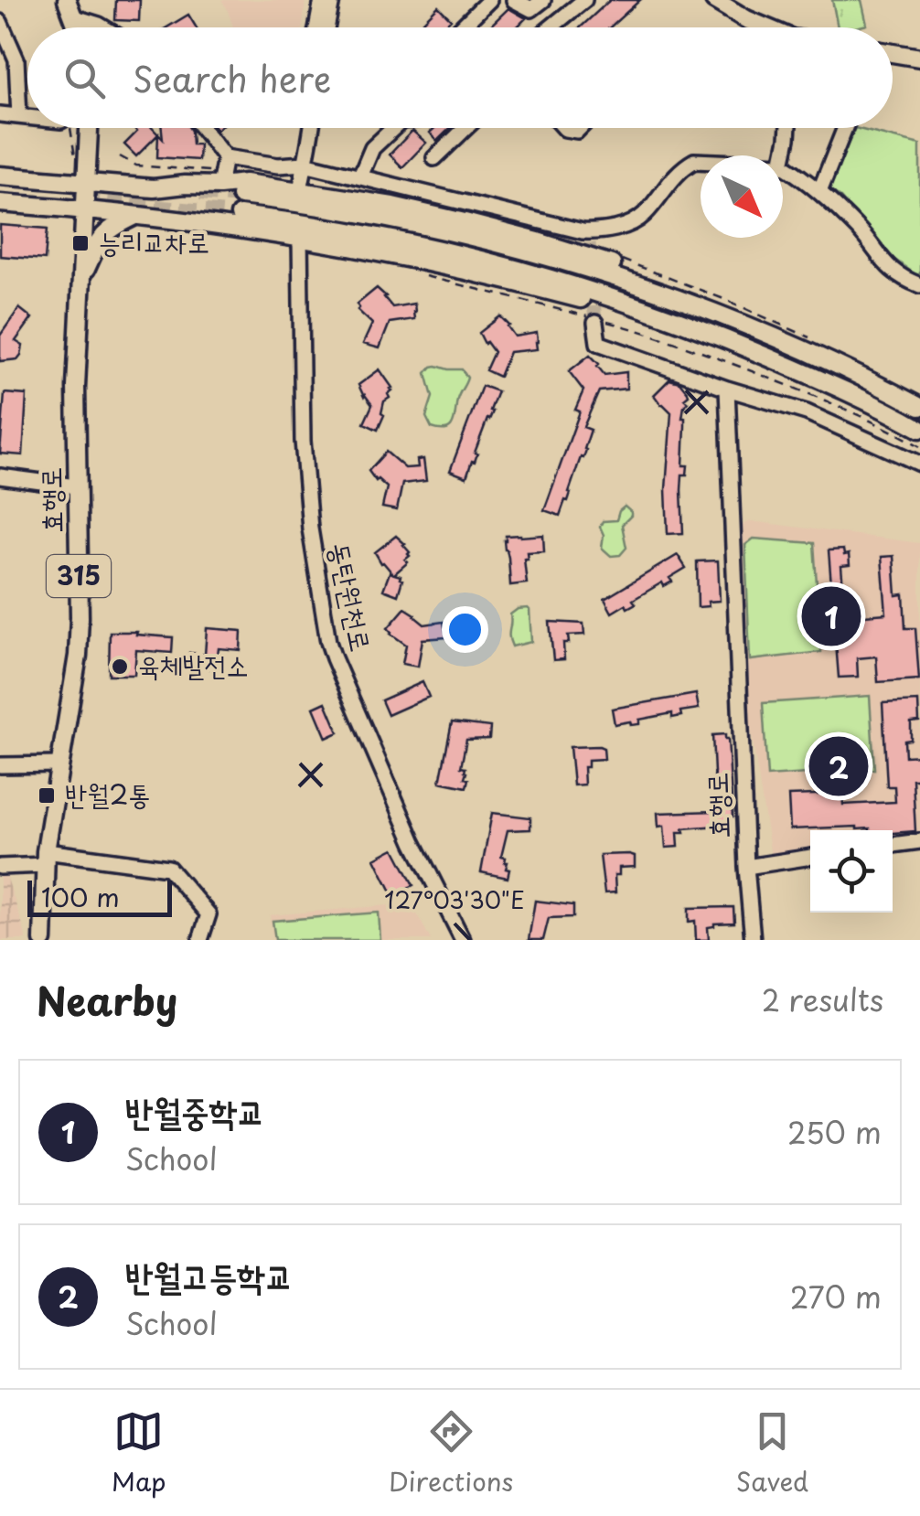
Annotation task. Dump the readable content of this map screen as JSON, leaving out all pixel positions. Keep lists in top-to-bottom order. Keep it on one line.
{"streets":{"main road":["효행로","315"],"street":["동탄원천로"]},"places":{"transit":["능리교차로","반월2통"],"other":["육체발전소"]},"scale_bar":"100 m","north":"bottom right","page":{"search":"Search here","pins":["1","2"],"scale":"100 m","heading":["Nearby","2 results"],"list":[{"mark":"1","name":"반월중학교","note":"School","value":"250 m"},{"mark":"2","name":"반월고등학교","note":"School","value":"270 m"}],"nav":["Map","Directions","Saved"]},"coordinates":["127°03'30\"E"]}
